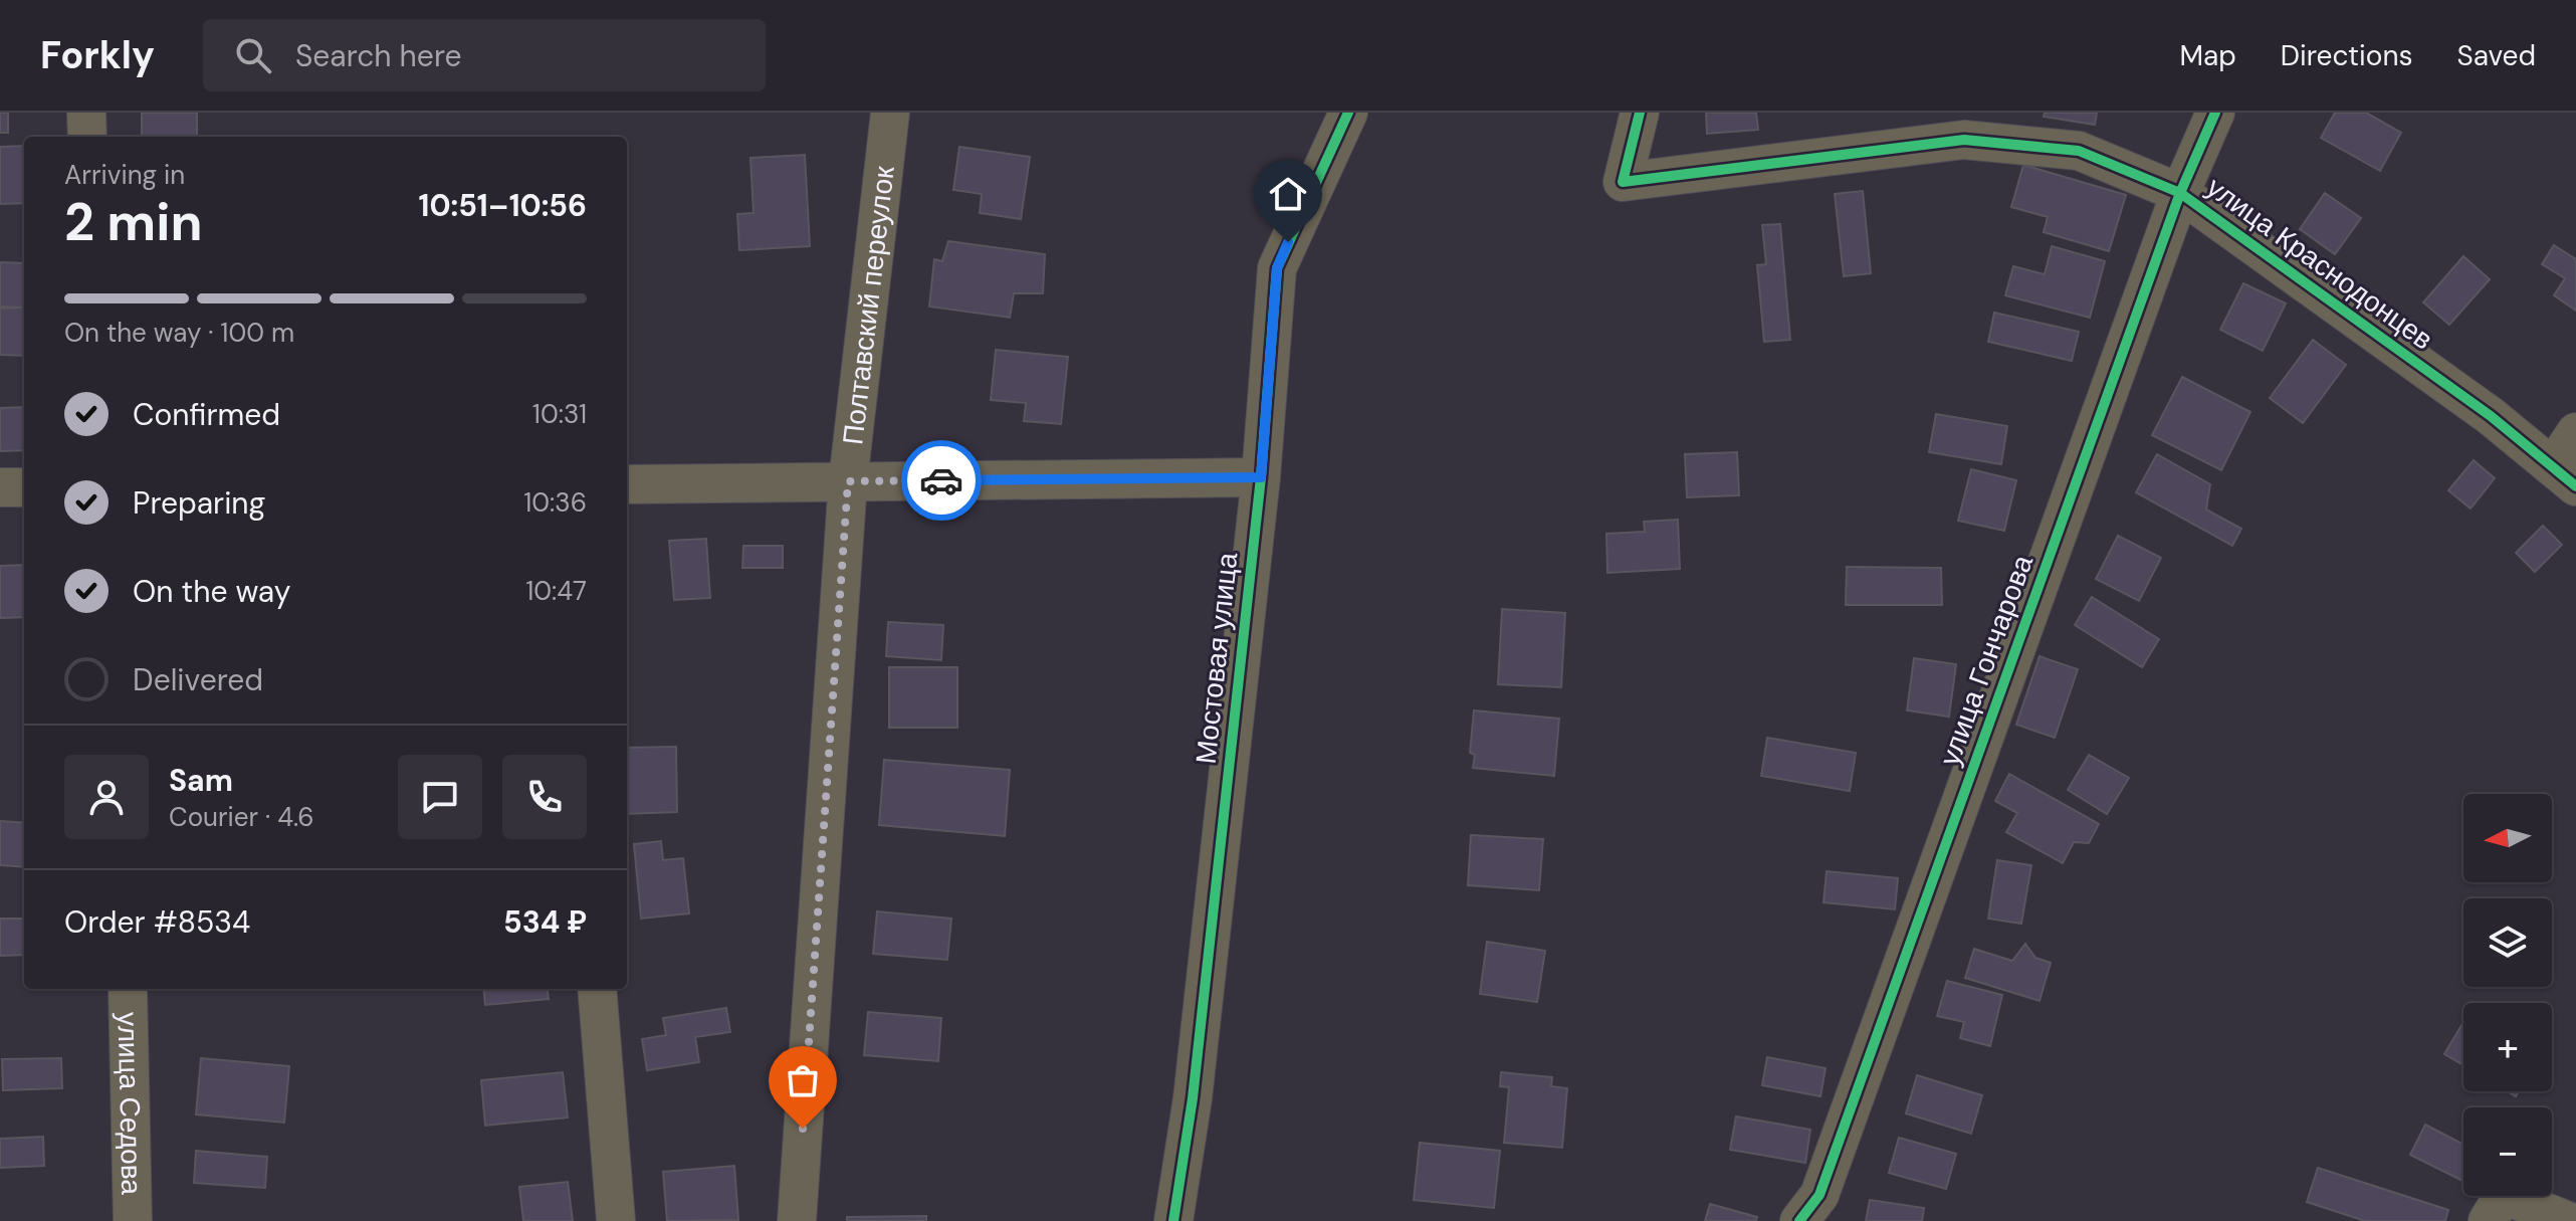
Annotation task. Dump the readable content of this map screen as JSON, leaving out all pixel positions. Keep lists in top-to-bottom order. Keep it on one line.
{"streets":{"street":["улица Краснодонцев","Полтавский переулок","Мостовая улица","улица Гончарова","улица Седова"]},"crossings":[["улица Краснодонцев","улица Гончарова"]],"north":"left","page":{"header":"Forkly","search":"Search here","nav":["Map","Directions","Saved"],"heading":["2 min","Arriving in","10:51–10:56"],"panel":["Sam","Courier · 4.6","Order #8534","534 ₽"],"bar":"On the way · 100 m","list":[["Confirmed","10:31"],["Preparing","10:36"],["On the way","10:47"],"Delivered"],"map_buttons":["+","−"]}}
